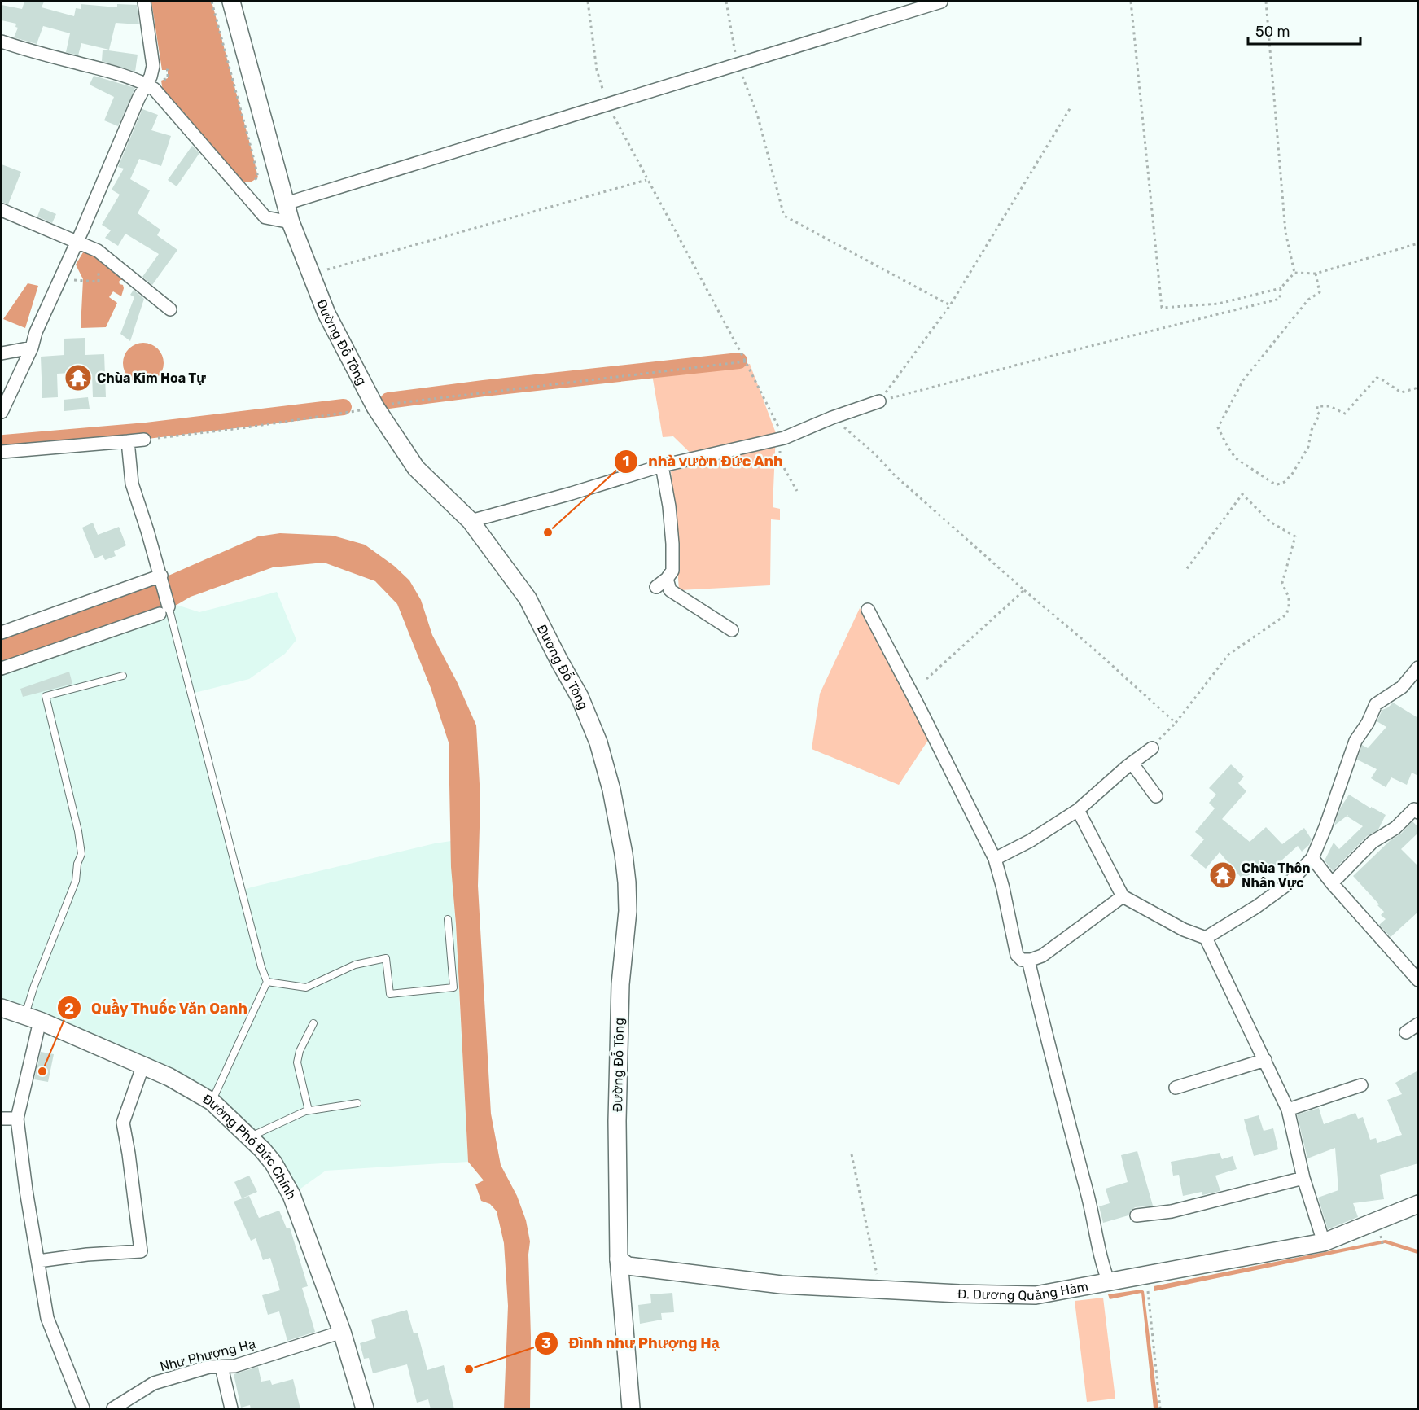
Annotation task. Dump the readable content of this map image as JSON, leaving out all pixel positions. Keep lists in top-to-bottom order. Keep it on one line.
{"streets":{"main road":["Đường Đỗ Tông","Đường Phó Đức Chính","Đ. Dương Quảng Hàm"],"street":["Như Phượng Hạ"]},"crossings":[["Đường Đỗ Tông","Đ. Dương Quảng Hàm"],["Đường Phó Đức Chính","Như Phượng Hạ"]],"places":{"temple":["Chùa Kim Hoa Tự","Chùa Thôn Nhân Vực"],"other":["nhà vườn Đức Anh","Quầy Thuốc Văn Oanh","Đình như Phượng Hạ"]},"scale_bar":"50 m"}
